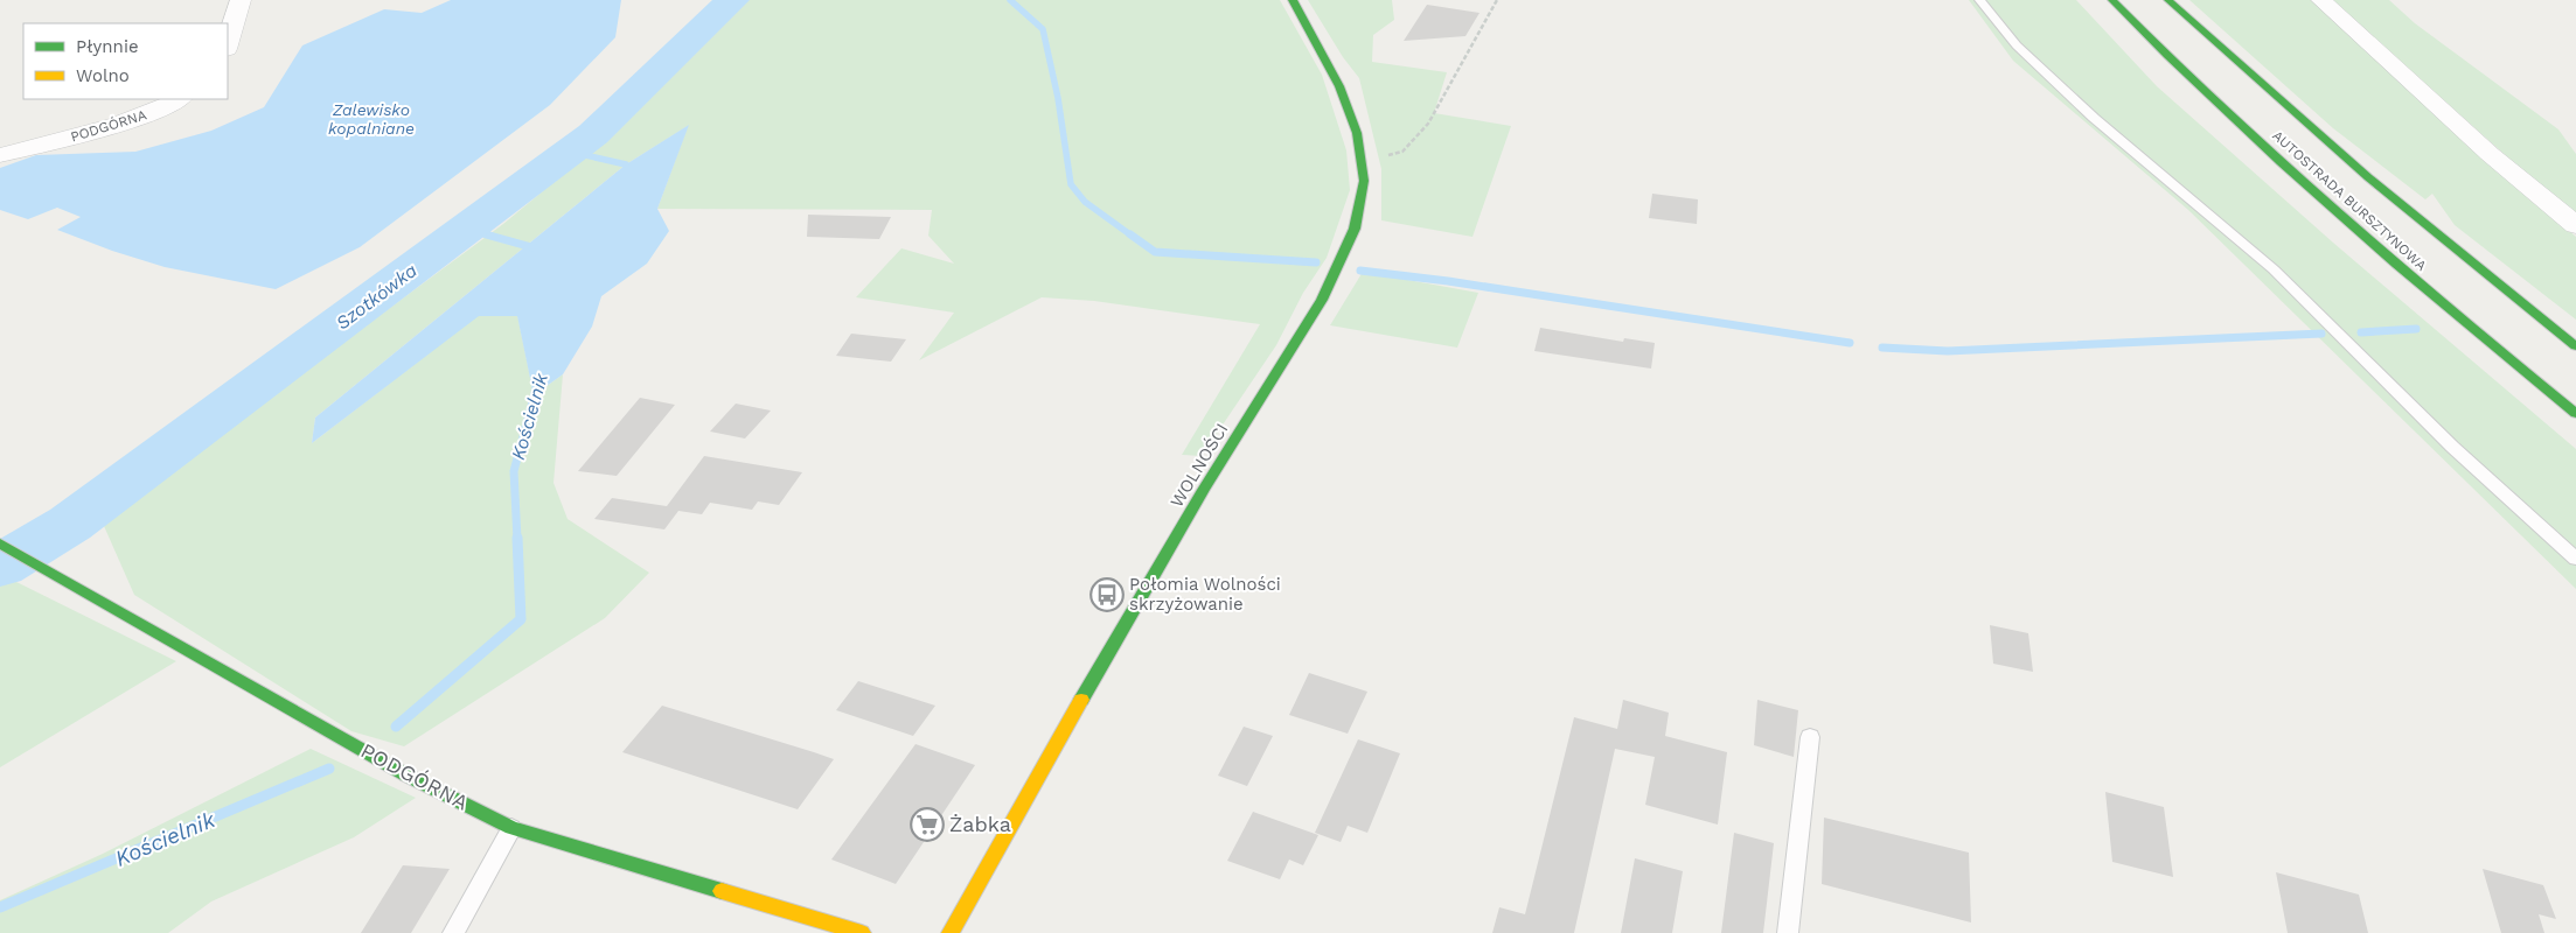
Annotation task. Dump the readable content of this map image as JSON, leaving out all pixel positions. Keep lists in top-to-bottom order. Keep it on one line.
{"streets":{"main road":["PODGÓRNA","AUTOSTRADA BURSZTYNOWA","WOLNOŚCI"]},"water":["Zalewisko kopalniane","Szotkówka","Kościelnik"],"places":{"bus stop":["Połomia Wolności skrzyżowanie"],"supermarket":["Żabka"]},"legend":["Płynnie","Wolno"]}
